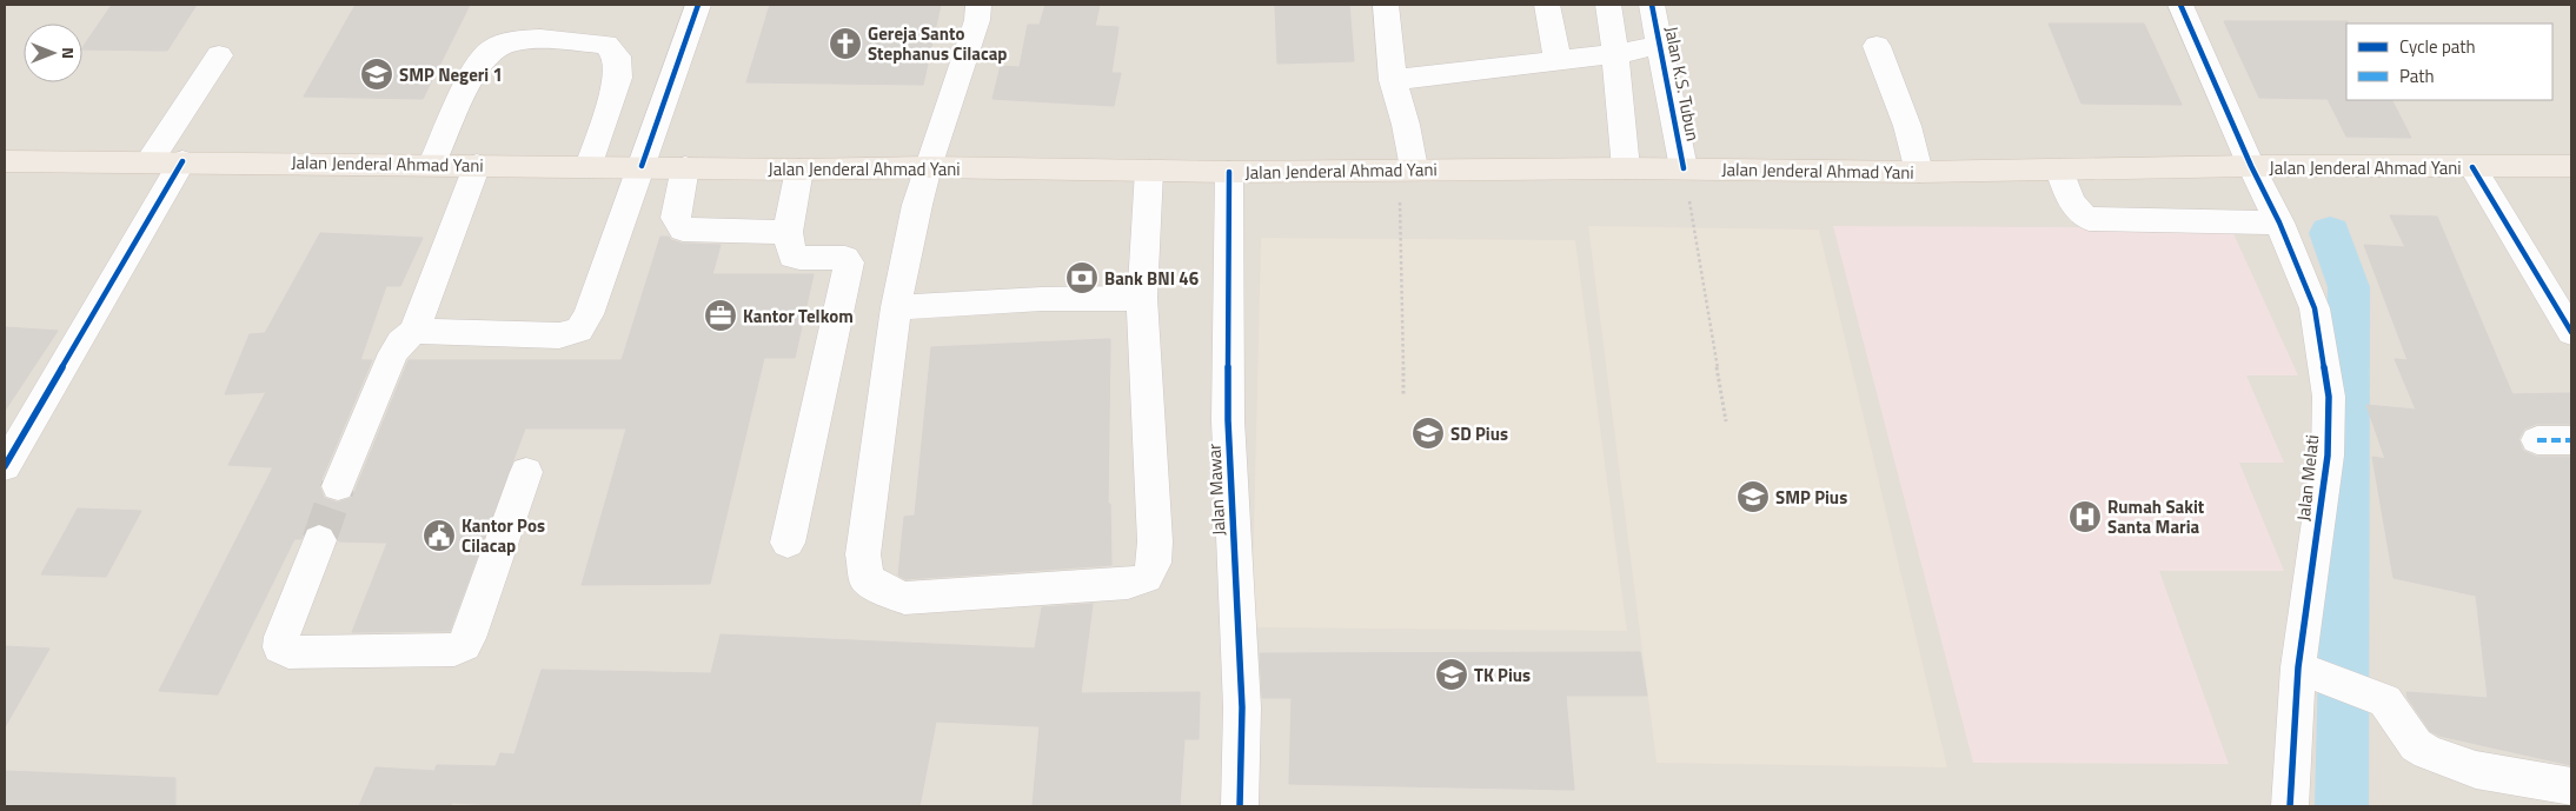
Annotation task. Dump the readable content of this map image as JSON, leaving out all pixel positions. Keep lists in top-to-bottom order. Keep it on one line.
{"streets":{"main road":["Jalan Jenderal Ahmad Yani"],"street":["Jalan K.S. Tubun","Jalan Melati","Jalan Mawar"]},"crossings":[["Jalan K.S. Tubun","Jalan Jenderal Ahmad Yani"],["Jalan Jenderal Ahmad Yani","Jalan Melati"],["Jalan Jenderal Ahmad Yani","Jalan Mawar"]],"places":{"church":["Gereja Santo Stephanus Cilacap"],"school or university":["SMP Negeri 1","SD Pius","SMP Pius","TK Pius"],"bank":["Bank BNI 46"],"office":["Kantor Telkom"],"hospital":["Rumah Sakit Santa Maria"],"public building":["Kantor Pos Cilacap"]},"legend":["Cycle path","Path"],"north":"right"}
